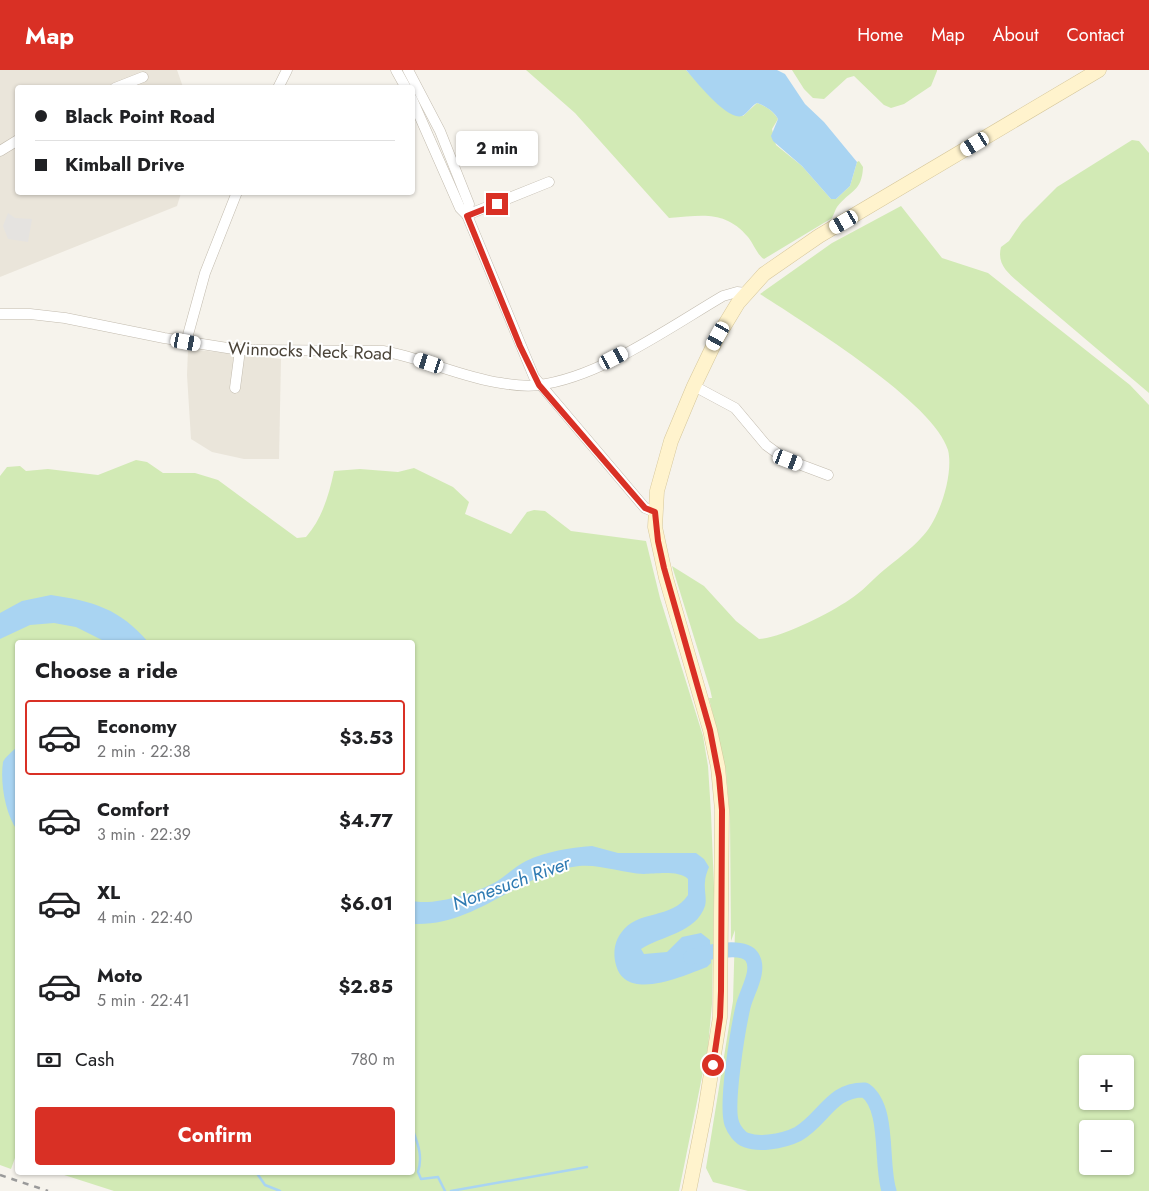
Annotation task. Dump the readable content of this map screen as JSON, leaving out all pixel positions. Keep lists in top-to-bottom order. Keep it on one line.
{"streets":{"street":["Winnocks Neck Road"]},"water":["Nonesuch River"],"page":{"header":"Map","nav":["Home","Map","About","Contact"],"banner":["Black Point Road","Kimball Drive"],"bubble":"2 min","heading":"Choose a ride","list":[{"name":"Economy","note":"2 min · 22:38","value":"$3.53"},{"name":"Comfort","note":"3 min · 22:39","value":"$4.77"},{"name":"XL","note":"4 min · 22:40","value":"$6.01"},{"name":"Moto","note":"5 min · 22:41","value":"$2.85"}],"pay":["Cash","780 m"],"map_buttons":["+","−"],"buttons":"Confirm"}}
